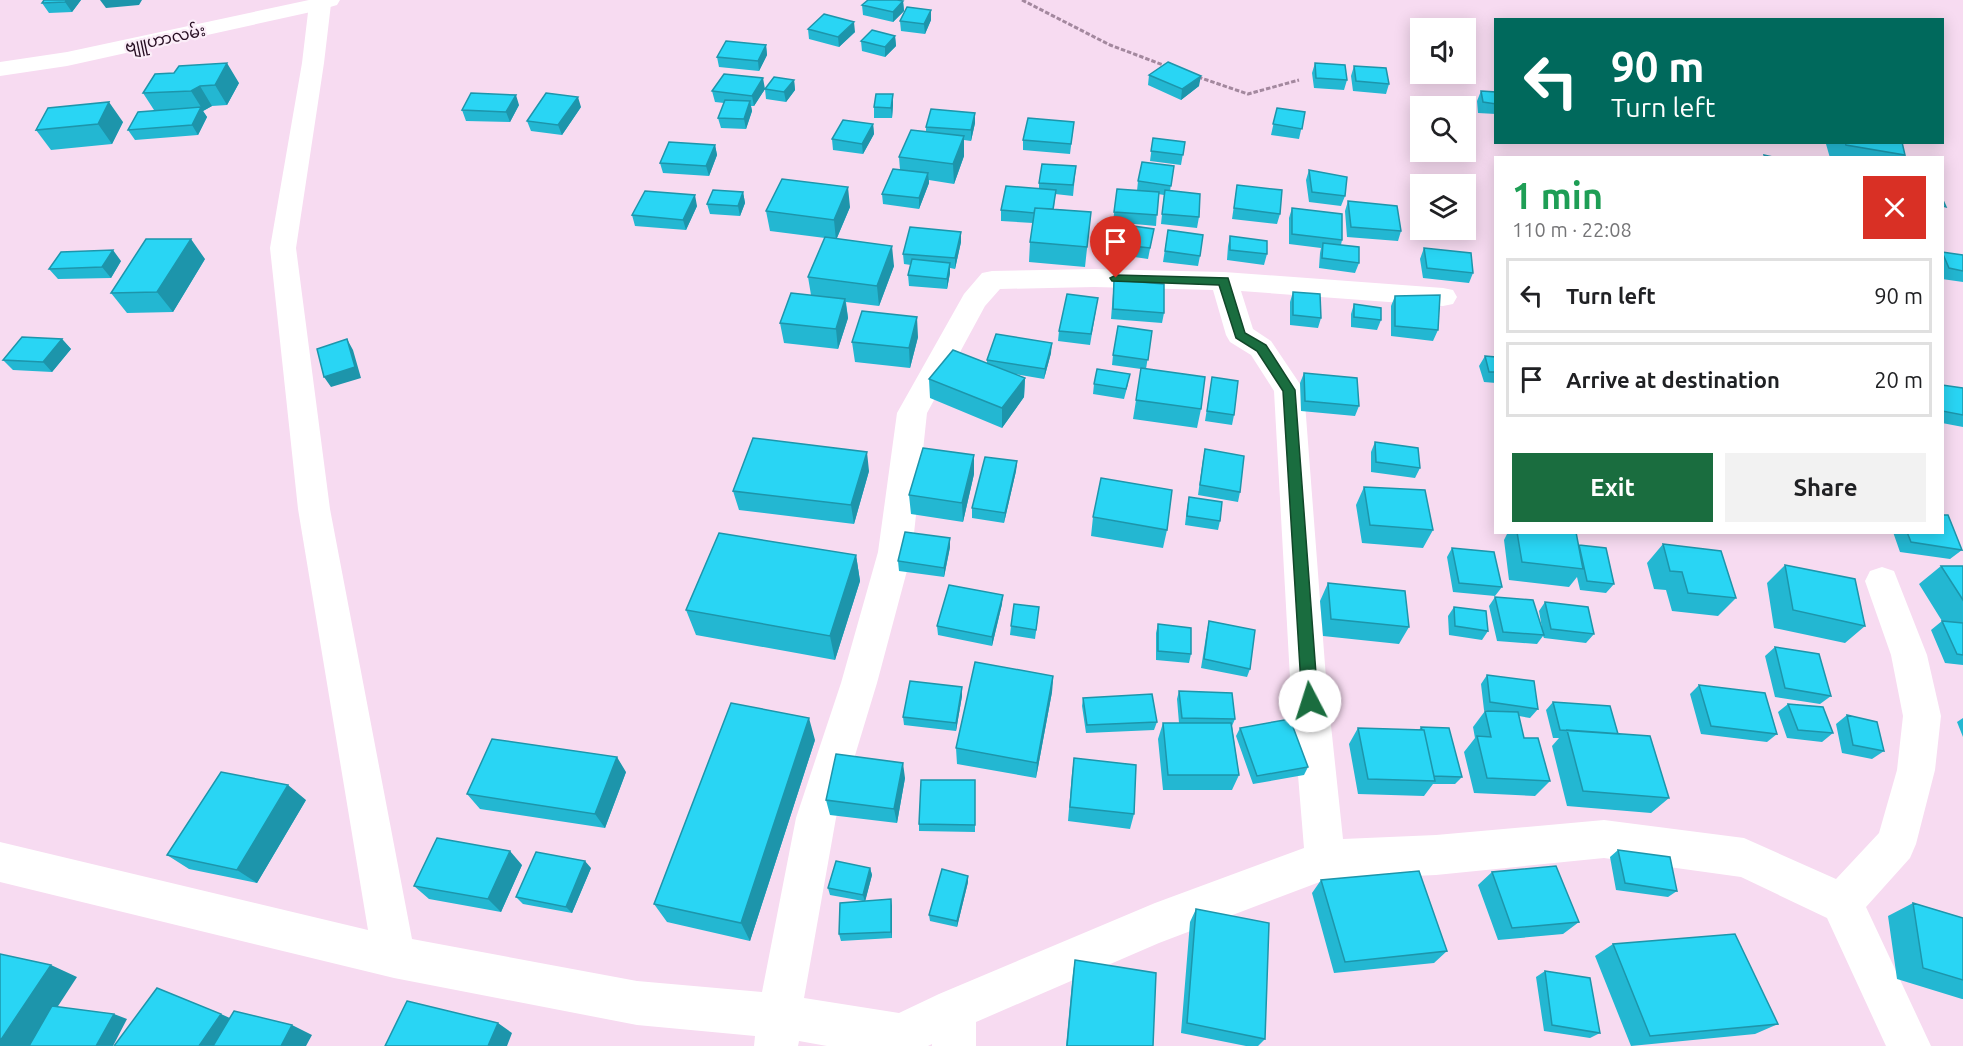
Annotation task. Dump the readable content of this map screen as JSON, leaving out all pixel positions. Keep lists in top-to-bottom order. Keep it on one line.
{"streets":{"street":["ဗျူဟာလမ်း"]},"page":{"turn":["90 m","Turn left"],"heading":["1 min","110 m · 22:08"],"list":[{"name":"Turn left","value":"90 m"},{"name":"Arrive at destination","value":"20 m"}],"buttons":["Exit","Share"]}}
